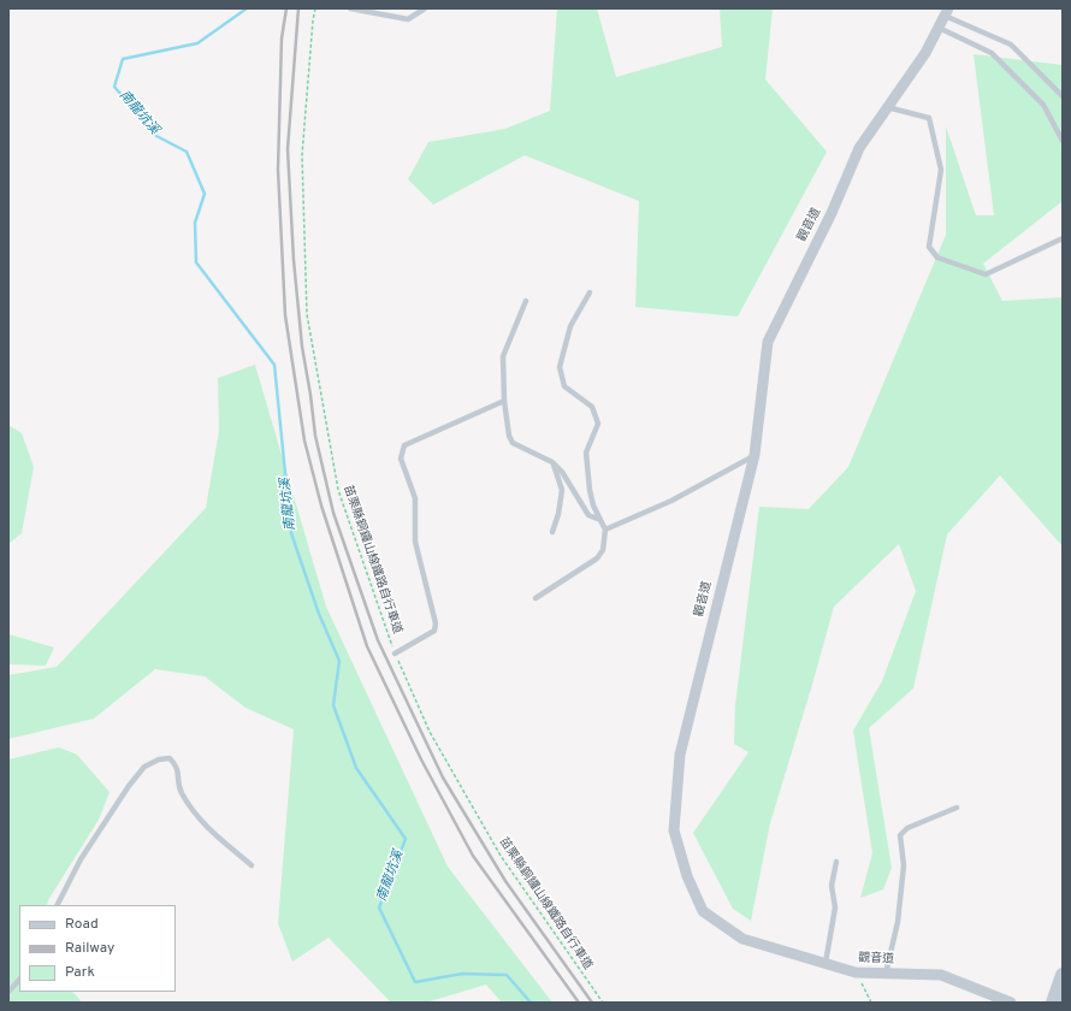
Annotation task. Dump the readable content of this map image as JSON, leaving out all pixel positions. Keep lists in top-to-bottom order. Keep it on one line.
{"streets":{"street":["觀音道"],"path":["苗栗縣銅鑼山線鐵路自行車道"]},"water":["南龍坑溪"],"legend":["Road","Railway","Park"]}
